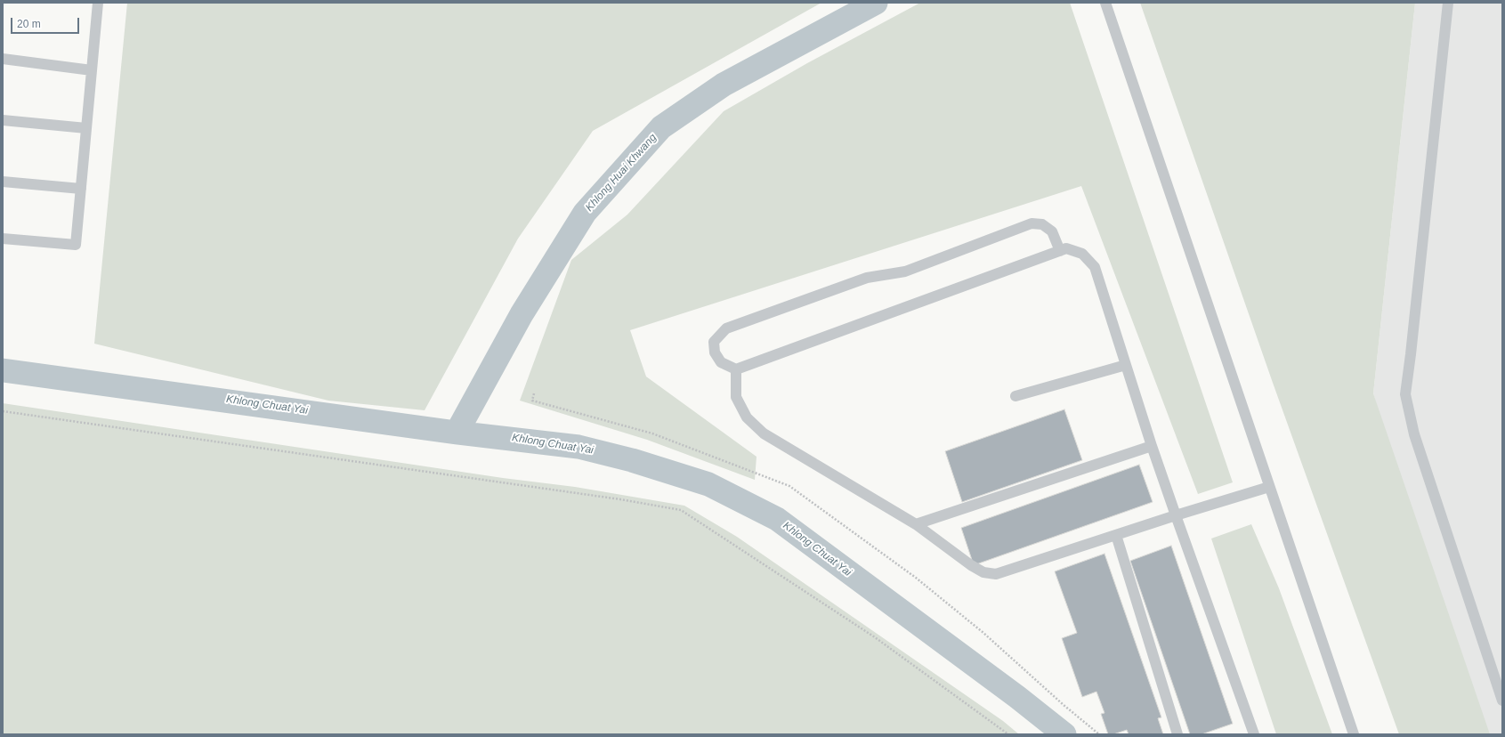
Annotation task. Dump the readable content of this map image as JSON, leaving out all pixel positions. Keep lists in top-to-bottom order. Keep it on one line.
{"water":["Khlong Huai Khwang","Khlong Chuat Yai"],"scale_bar":"20 m"}
